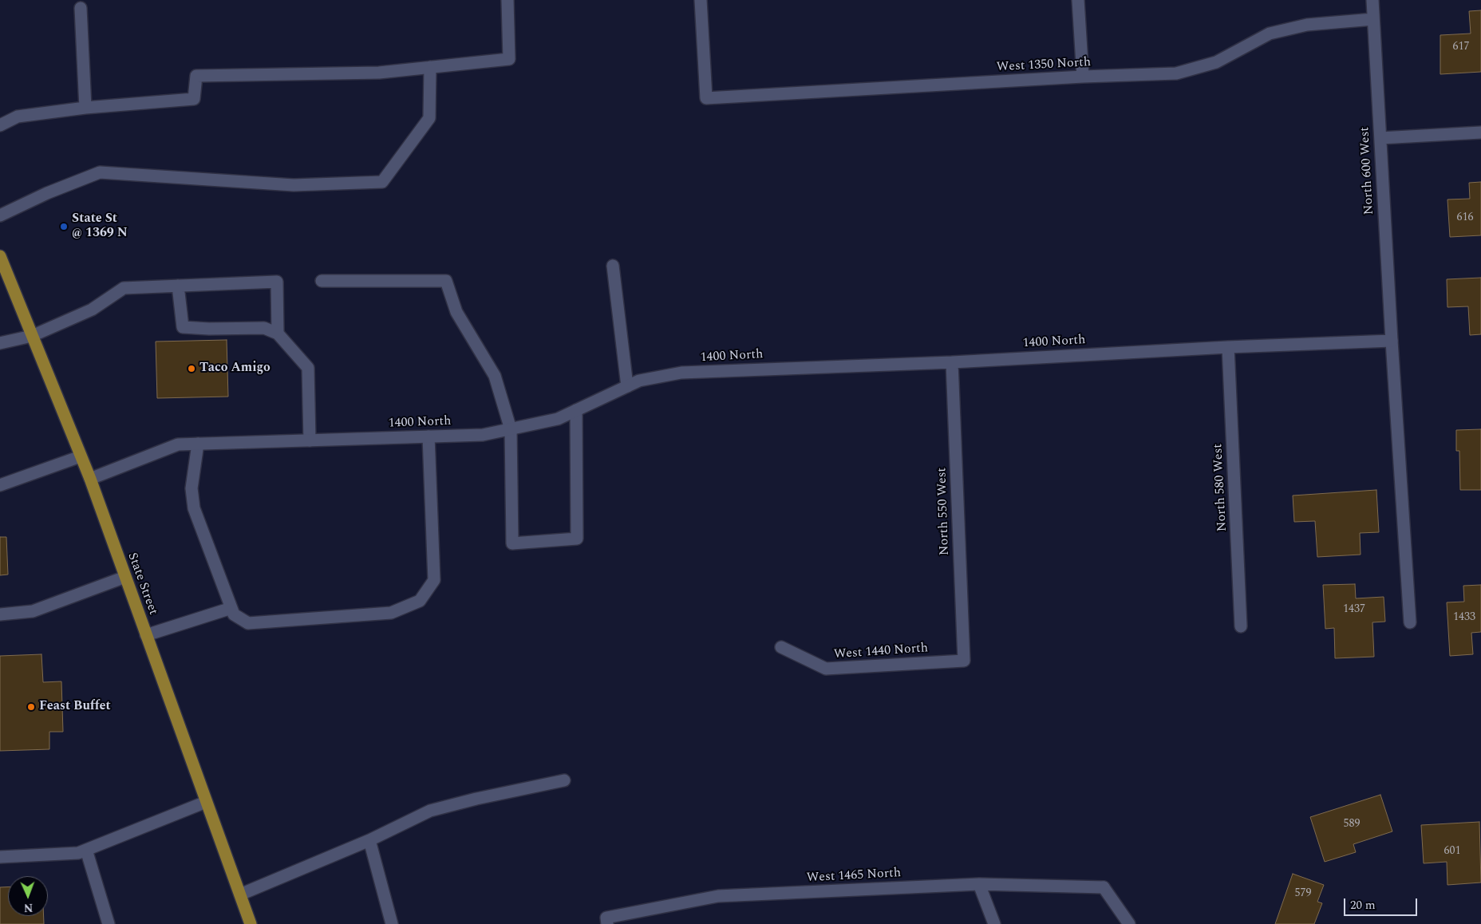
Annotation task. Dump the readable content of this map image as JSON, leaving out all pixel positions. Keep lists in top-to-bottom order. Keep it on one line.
{"streets":{"main road":["State Street"],"street":["West 1350 North","North 600 West","1400 North","North 580 West","North 550 West","West 1440 North","West 1465 North"]},"crossings":[["West 1350 North","North 600 West"],["North 600 West","1400 North"],["1400 North","North 580 West"],["1400 North","North 550 West"],["1400 North","State Street"],["North 550 West","West 1440 North"]],"places":["State St @ 1369 N","Taco Amigo","Feast Buffet"],"house_numbers":["617","616","1437","1433","589","601","579"],"scale_bar":"20 m","north":"bottom"}
